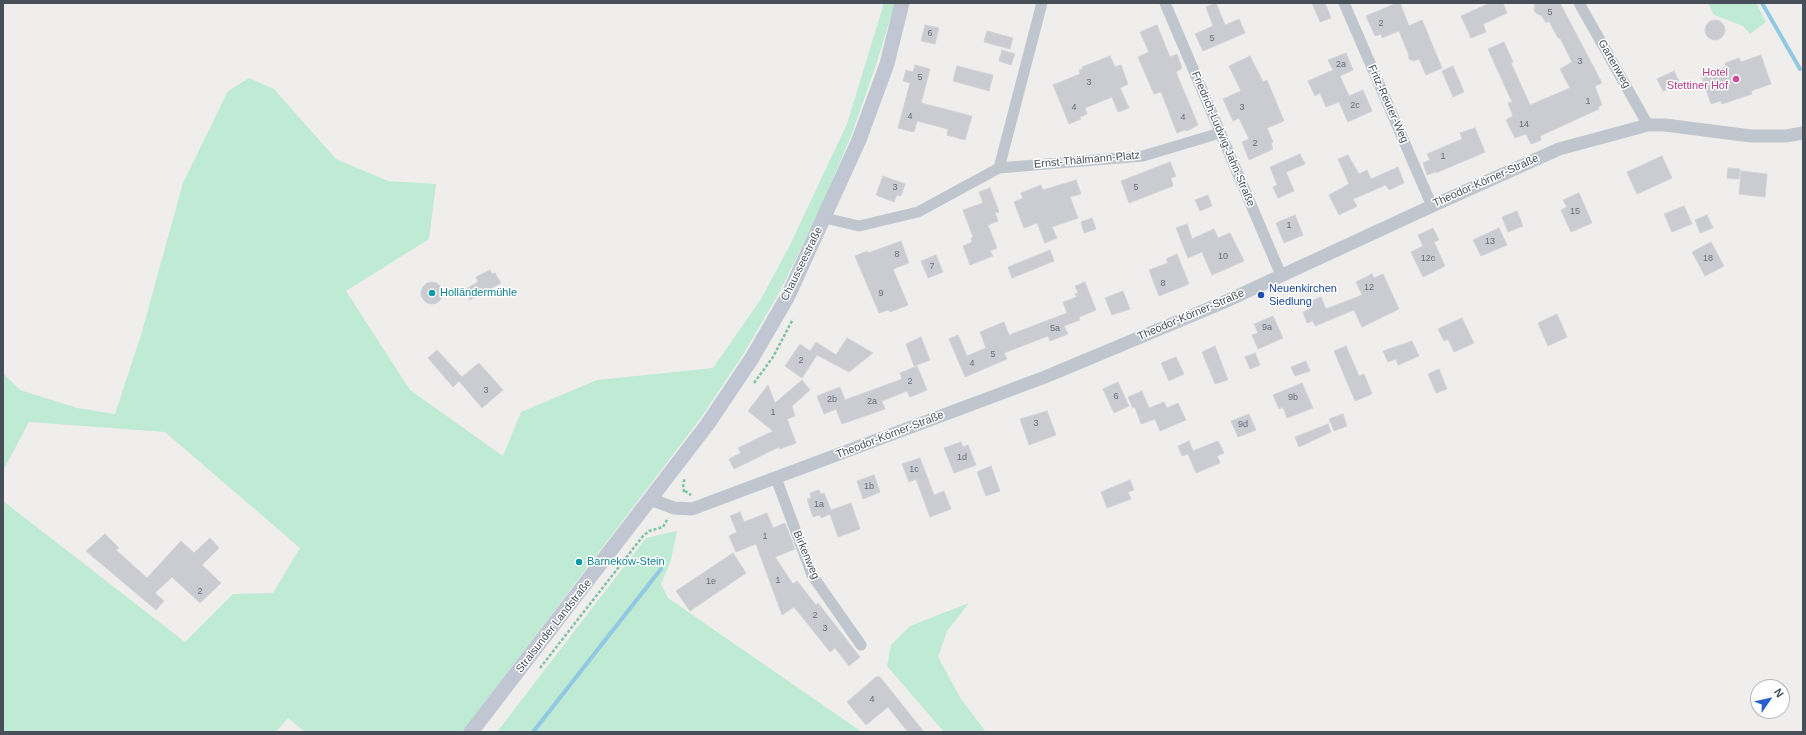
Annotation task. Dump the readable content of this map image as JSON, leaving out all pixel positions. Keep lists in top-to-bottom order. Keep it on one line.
{"streets":{"main road":["Chausseestraße","Stralsunder Landstraße"],"street":["Gartenweg","Fritz-Reuter-Weg","Friedrich-Ludwig-Jahn-Straße","Ernst-Thälmann-Platz","Theodor-Körner-Straße","Birkenweg"]},"crossings":[["Gartenweg","Theodor-Körner-Straße"],["Fritz-Reuter-Weg","Theodor-Körner-Straße"],["Friedrich-Ludwig-Jahn-Straße","Ernst-Thälmann-Platz"],["Friedrich-Ludwig-Jahn-Straße","Theodor-Körner-Straße"],["Ernst-Thälmann-Platz","Chausseestraße"],["Theodor-Körner-Straße","Chausseestraße"],["Theodor-Körner-Straße","Birkenweg"],["Theodor-Körner-Straße","Stralsunder Landstraße"],["Chausseestraße","Stralsunder Landstraße"]],"places":["Hotel Stettiner Hof","Holländermühle","Neuenkirchen Siedlung","Barnekow-Stein"],"house_numbers":["5","2","6","5","3","2a","5","3","1","2c","4","3","4","4","14","2","1","3","5","15","1","13","8","10","12c","18","7","8","12","9","9a","5a","5","2","4","2","3","6","9b","2b","2a","1","3","9d","1d","1c","1b","1a","1","1","1e","2","2","3","4"],"north":"top right"}
